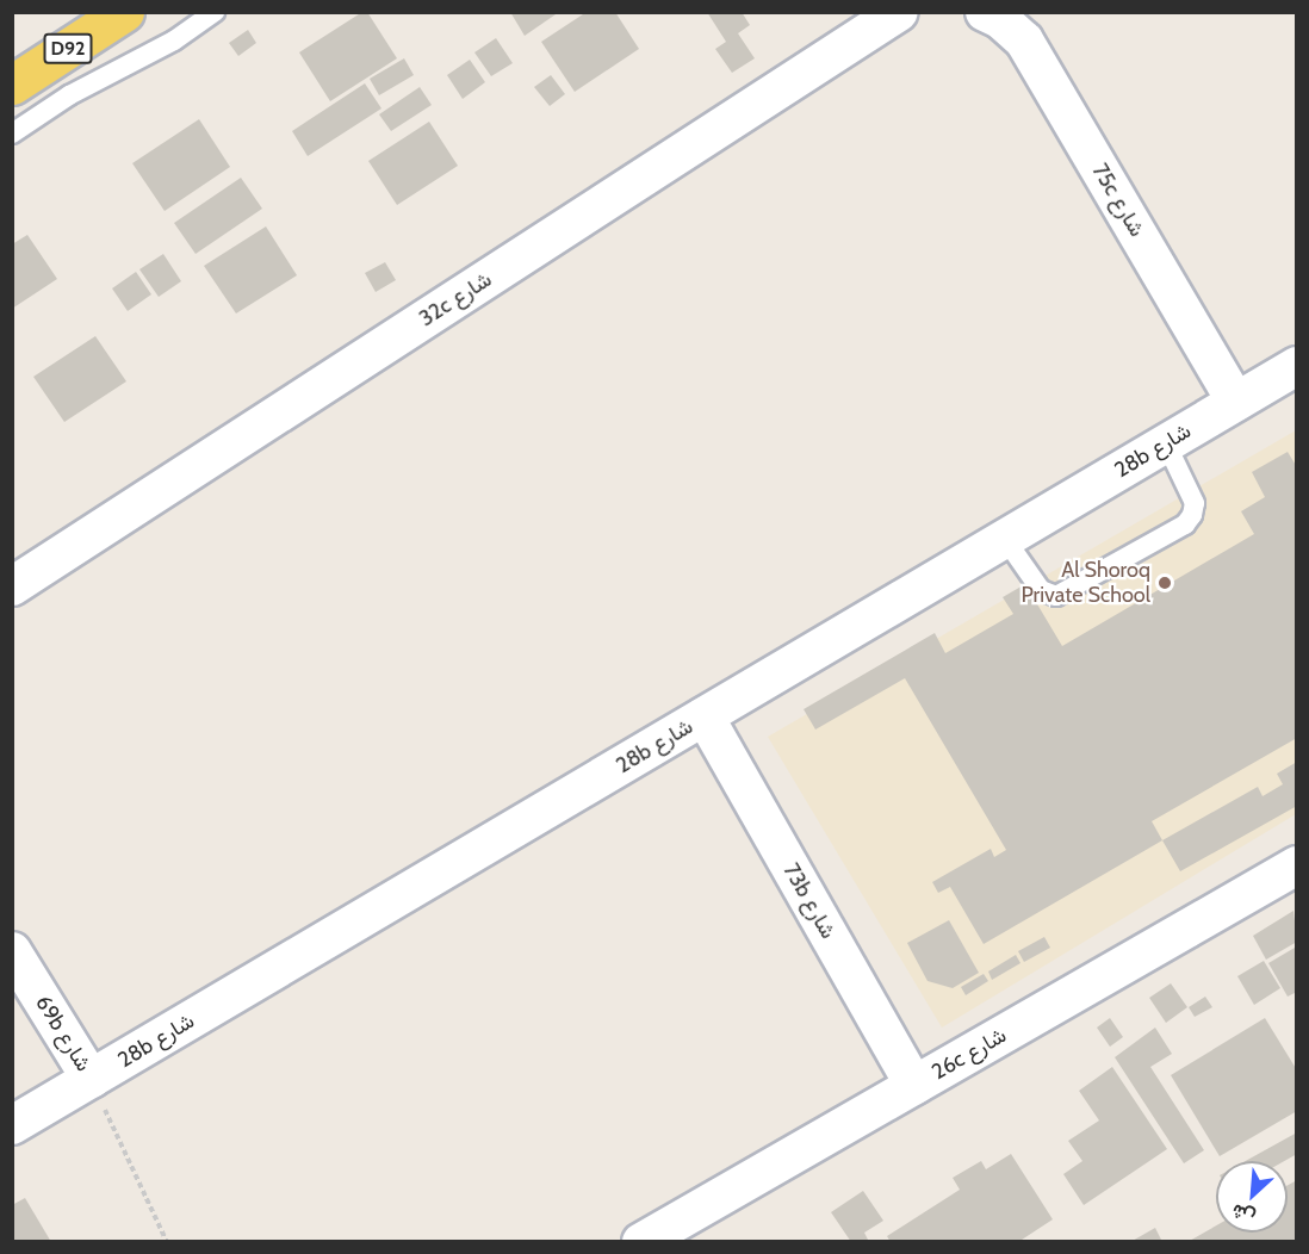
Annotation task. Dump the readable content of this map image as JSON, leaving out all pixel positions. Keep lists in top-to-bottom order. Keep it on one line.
{"streets":{"main road":["D92"],"street":["75c شارع","32c شارع","28b شارع","73b شارع","69b شارع","26c شارع"]},"crossings":[["75c شارع","28b شارع"],["28b شارع","73b شارع"],["28b شارع","69b شارع"],["73b شارع","26c شارع"]],"places":["Al Shoroq Private School"],"north":"bottom left"}
